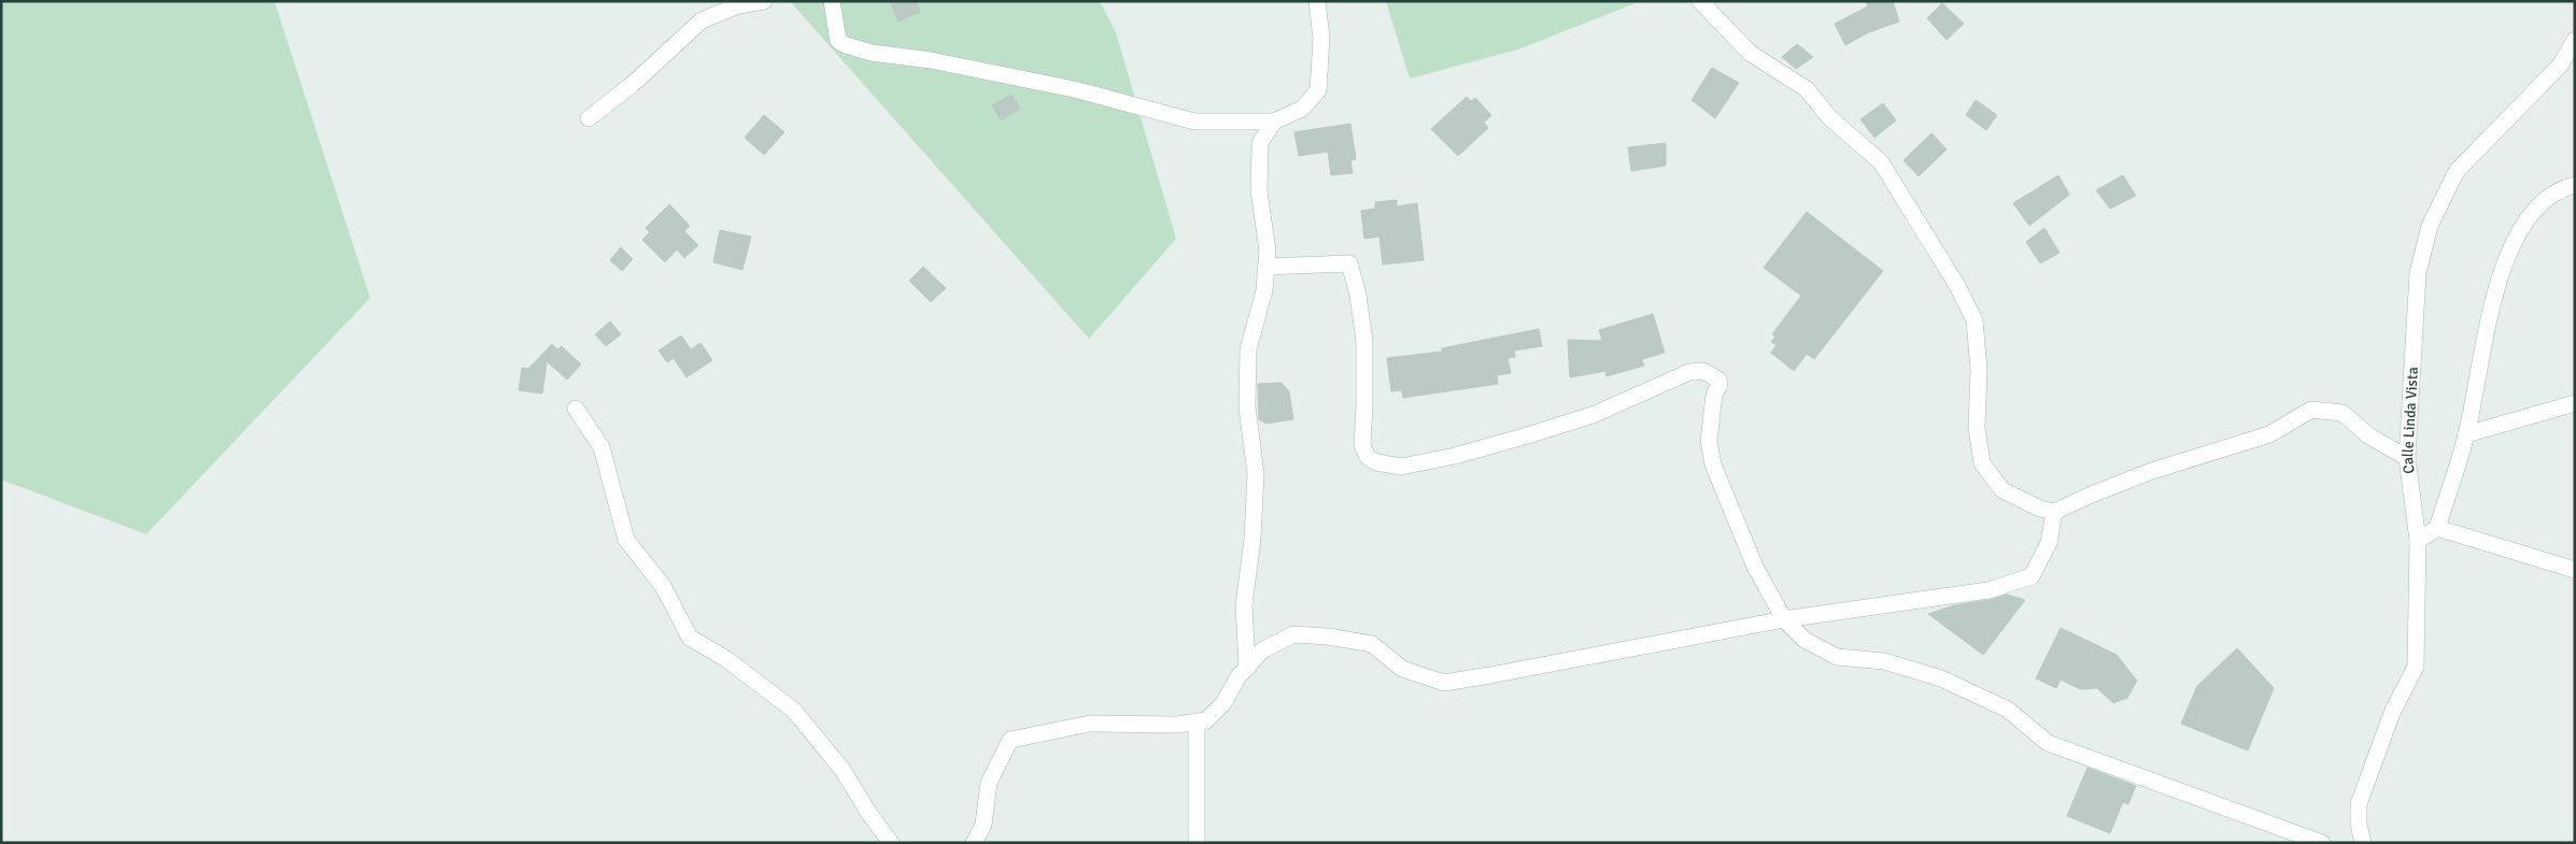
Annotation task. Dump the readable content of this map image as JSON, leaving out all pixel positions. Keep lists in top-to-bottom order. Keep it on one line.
{"streets":{"street":["Calle Linda Vista"]}}
